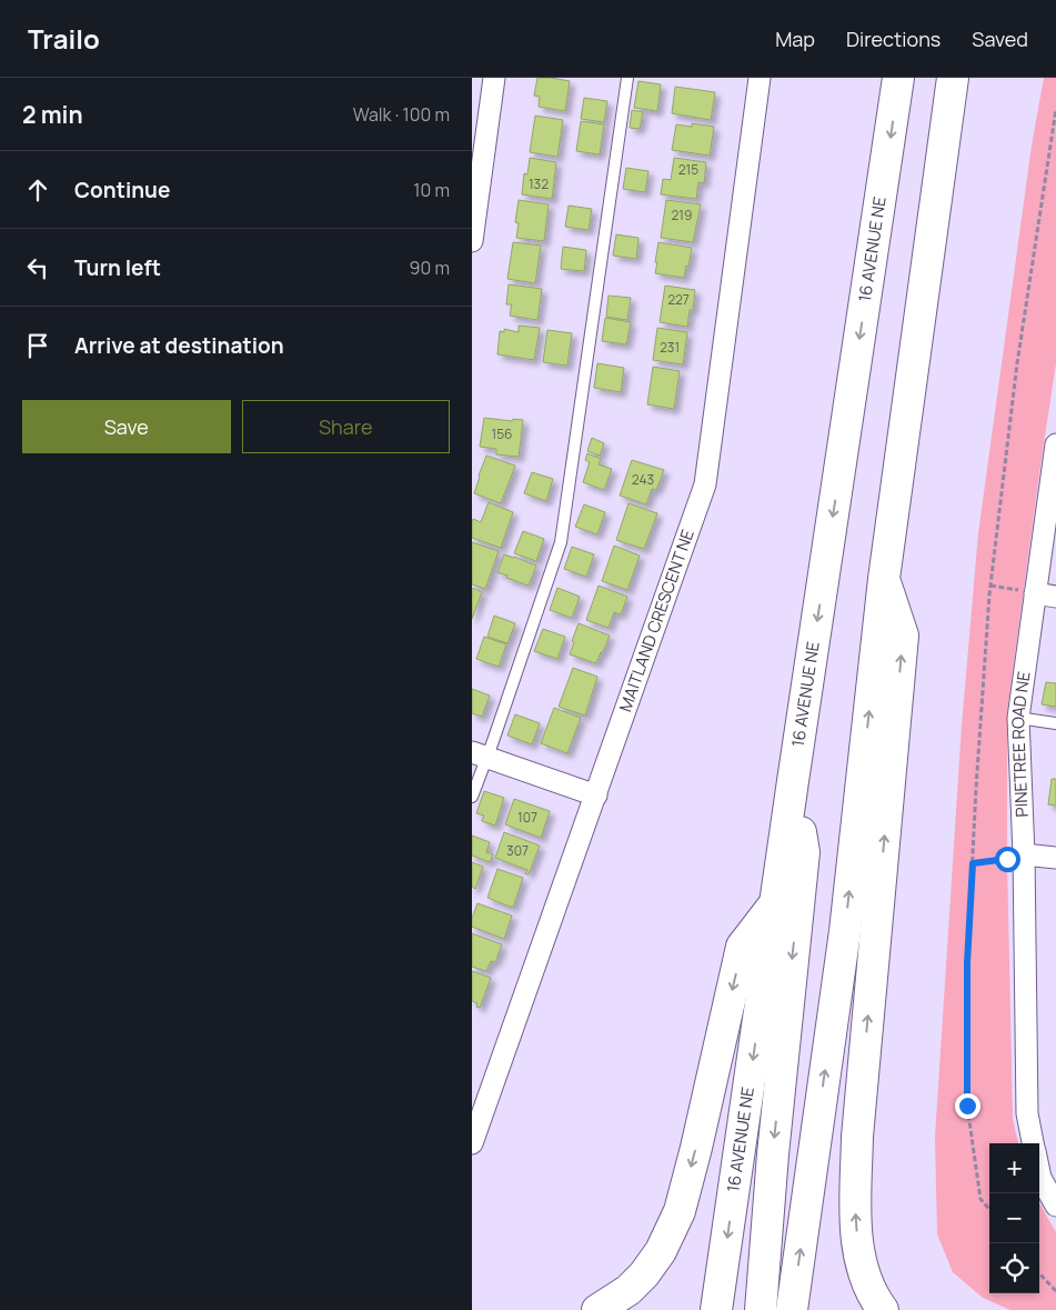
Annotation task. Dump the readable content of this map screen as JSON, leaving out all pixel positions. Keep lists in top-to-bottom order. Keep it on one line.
{"streets":{"highway":["16 AVENUE NE"],"street":["MAITLAND CRESCENT NE","PINETREE ROAD NE"]},"house_numbers":["215","132","219","227","231","156","243","107","307"],"page":{"header":"Trailo","nav":["Map","Directions","Saved"],"heading":["2 min","Walk · 100 m"],"list":[["Continue","10 m"],["Turn left","90 m"],"Arrive at destination"],"buttons":["Save","Share"],"map_buttons":["+","−"]}}
